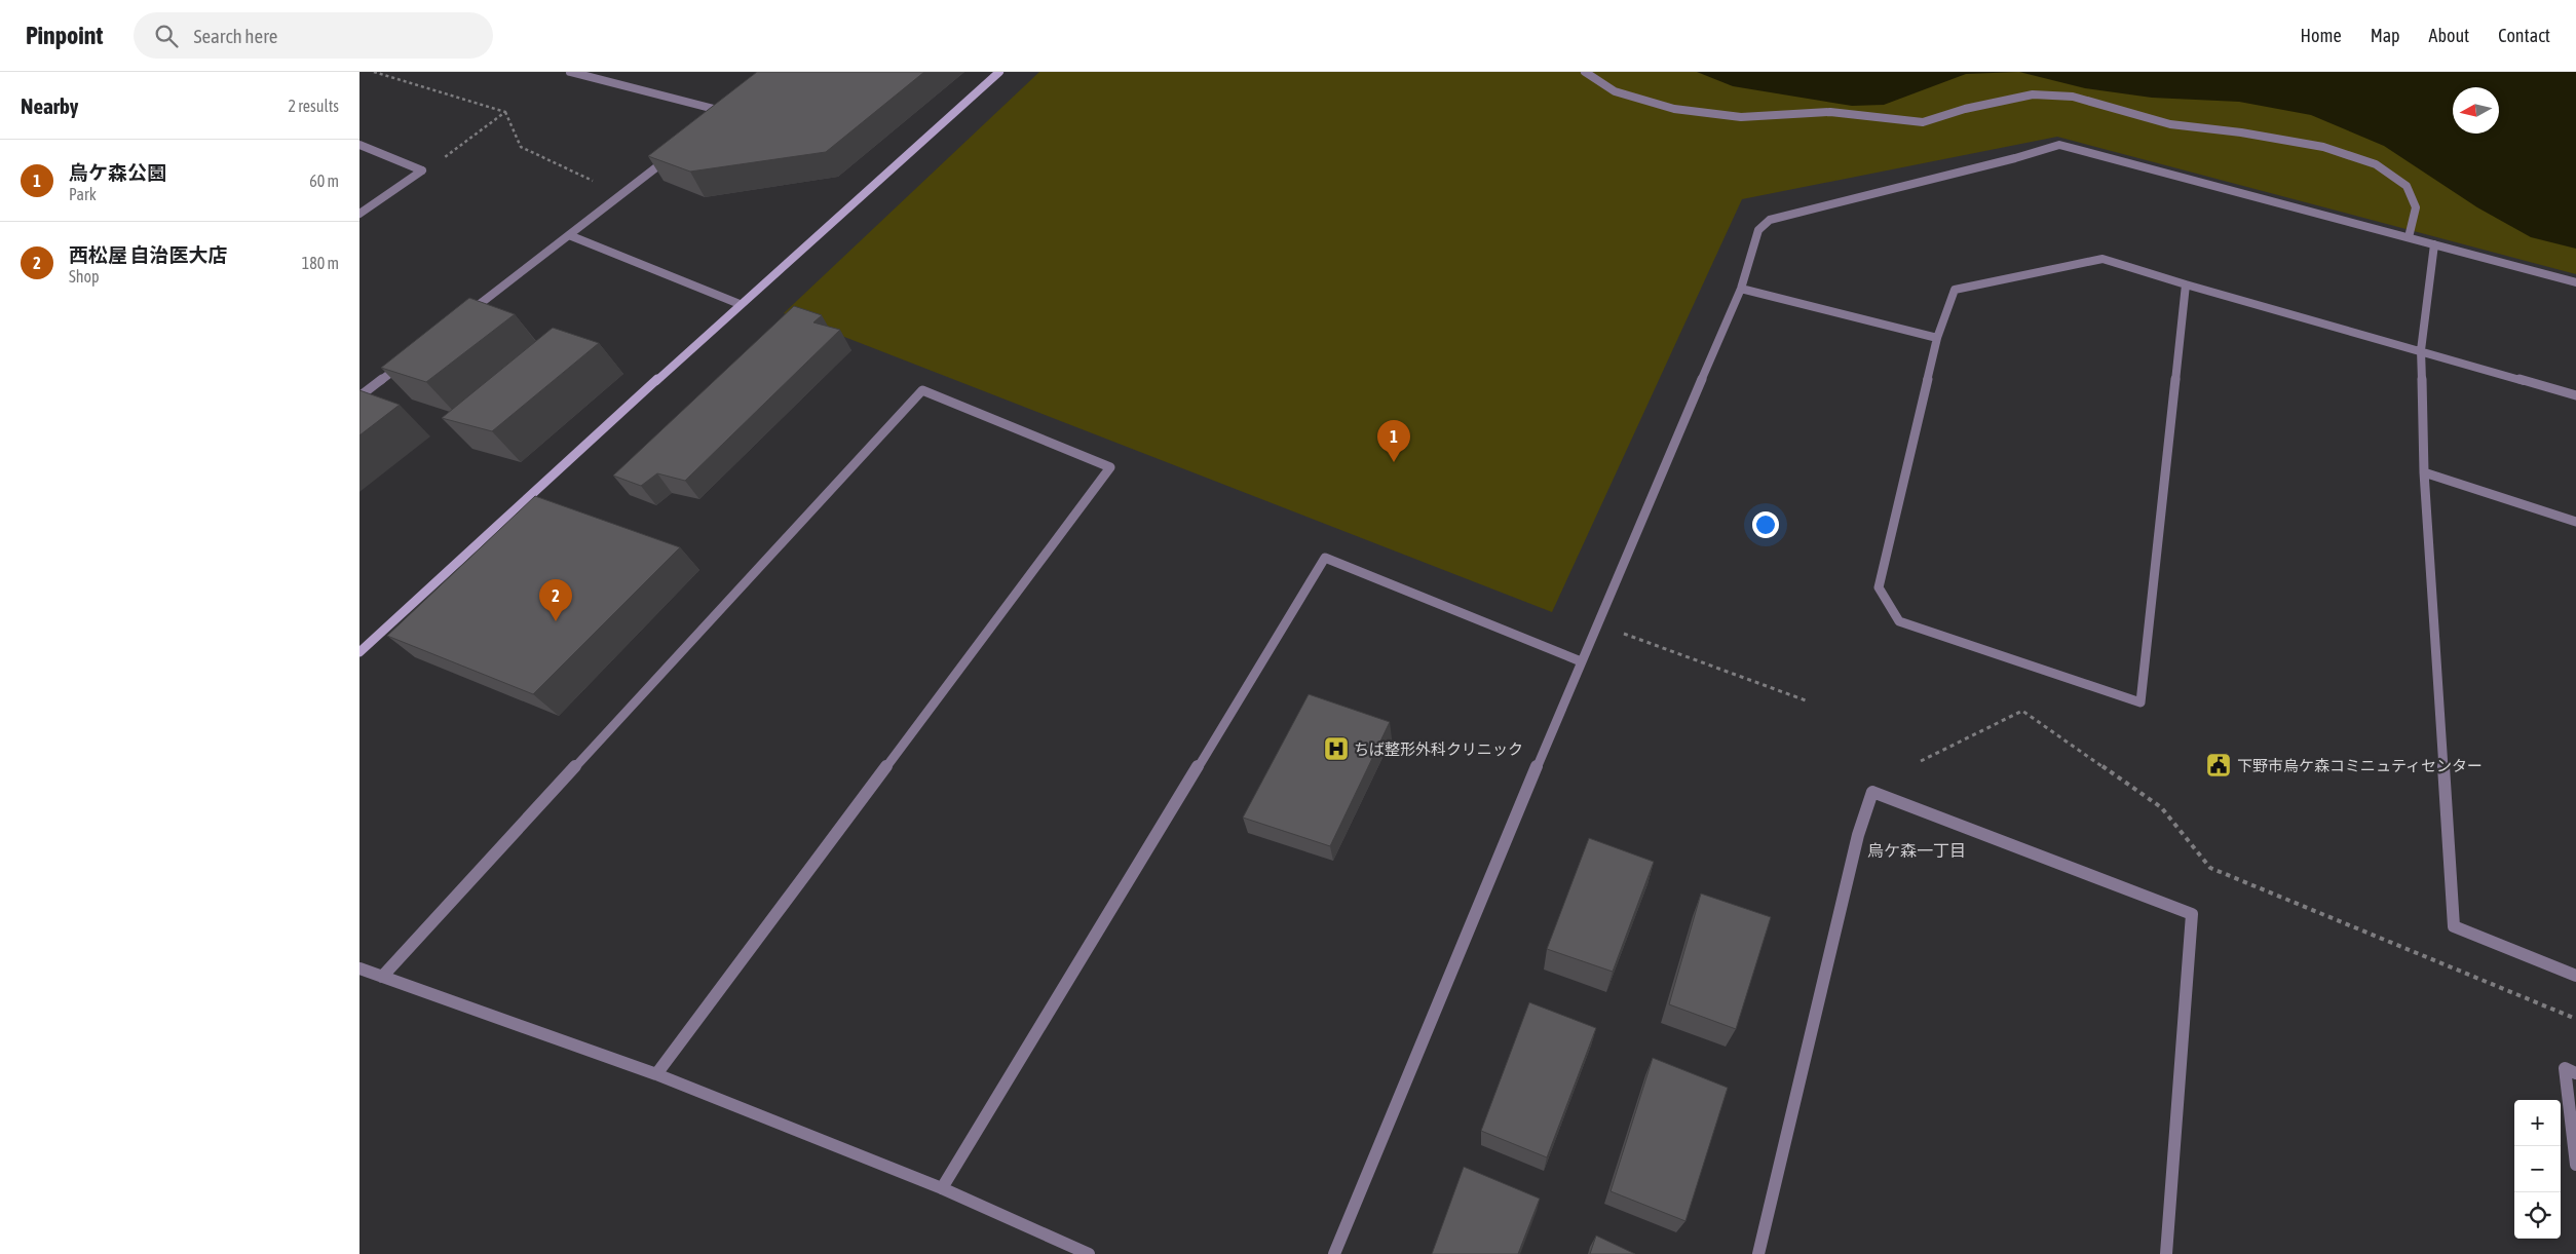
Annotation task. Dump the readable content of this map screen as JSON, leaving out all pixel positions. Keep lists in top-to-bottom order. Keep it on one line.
{"districts":["烏ケ森一丁目"],"places":{"hospital":["ちば整形外科クリニック"],"public building":["下野市烏ケ森コミニュティセンター"]},"north":"left","page":{"header":"Pinpoint","search":"Search here","nav":["Home","Map","About","Contact"],"heading":["Nearby","2 results"],"list":[{"mark":"1","name":"烏ケ森公園","note":"Park","value":"60 m"},{"mark":"2","name":"西松屋 自治医大店","note":"Shop","value":"180 m"}],"pins":["1","2"],"map_buttons":["+","−"]}}
